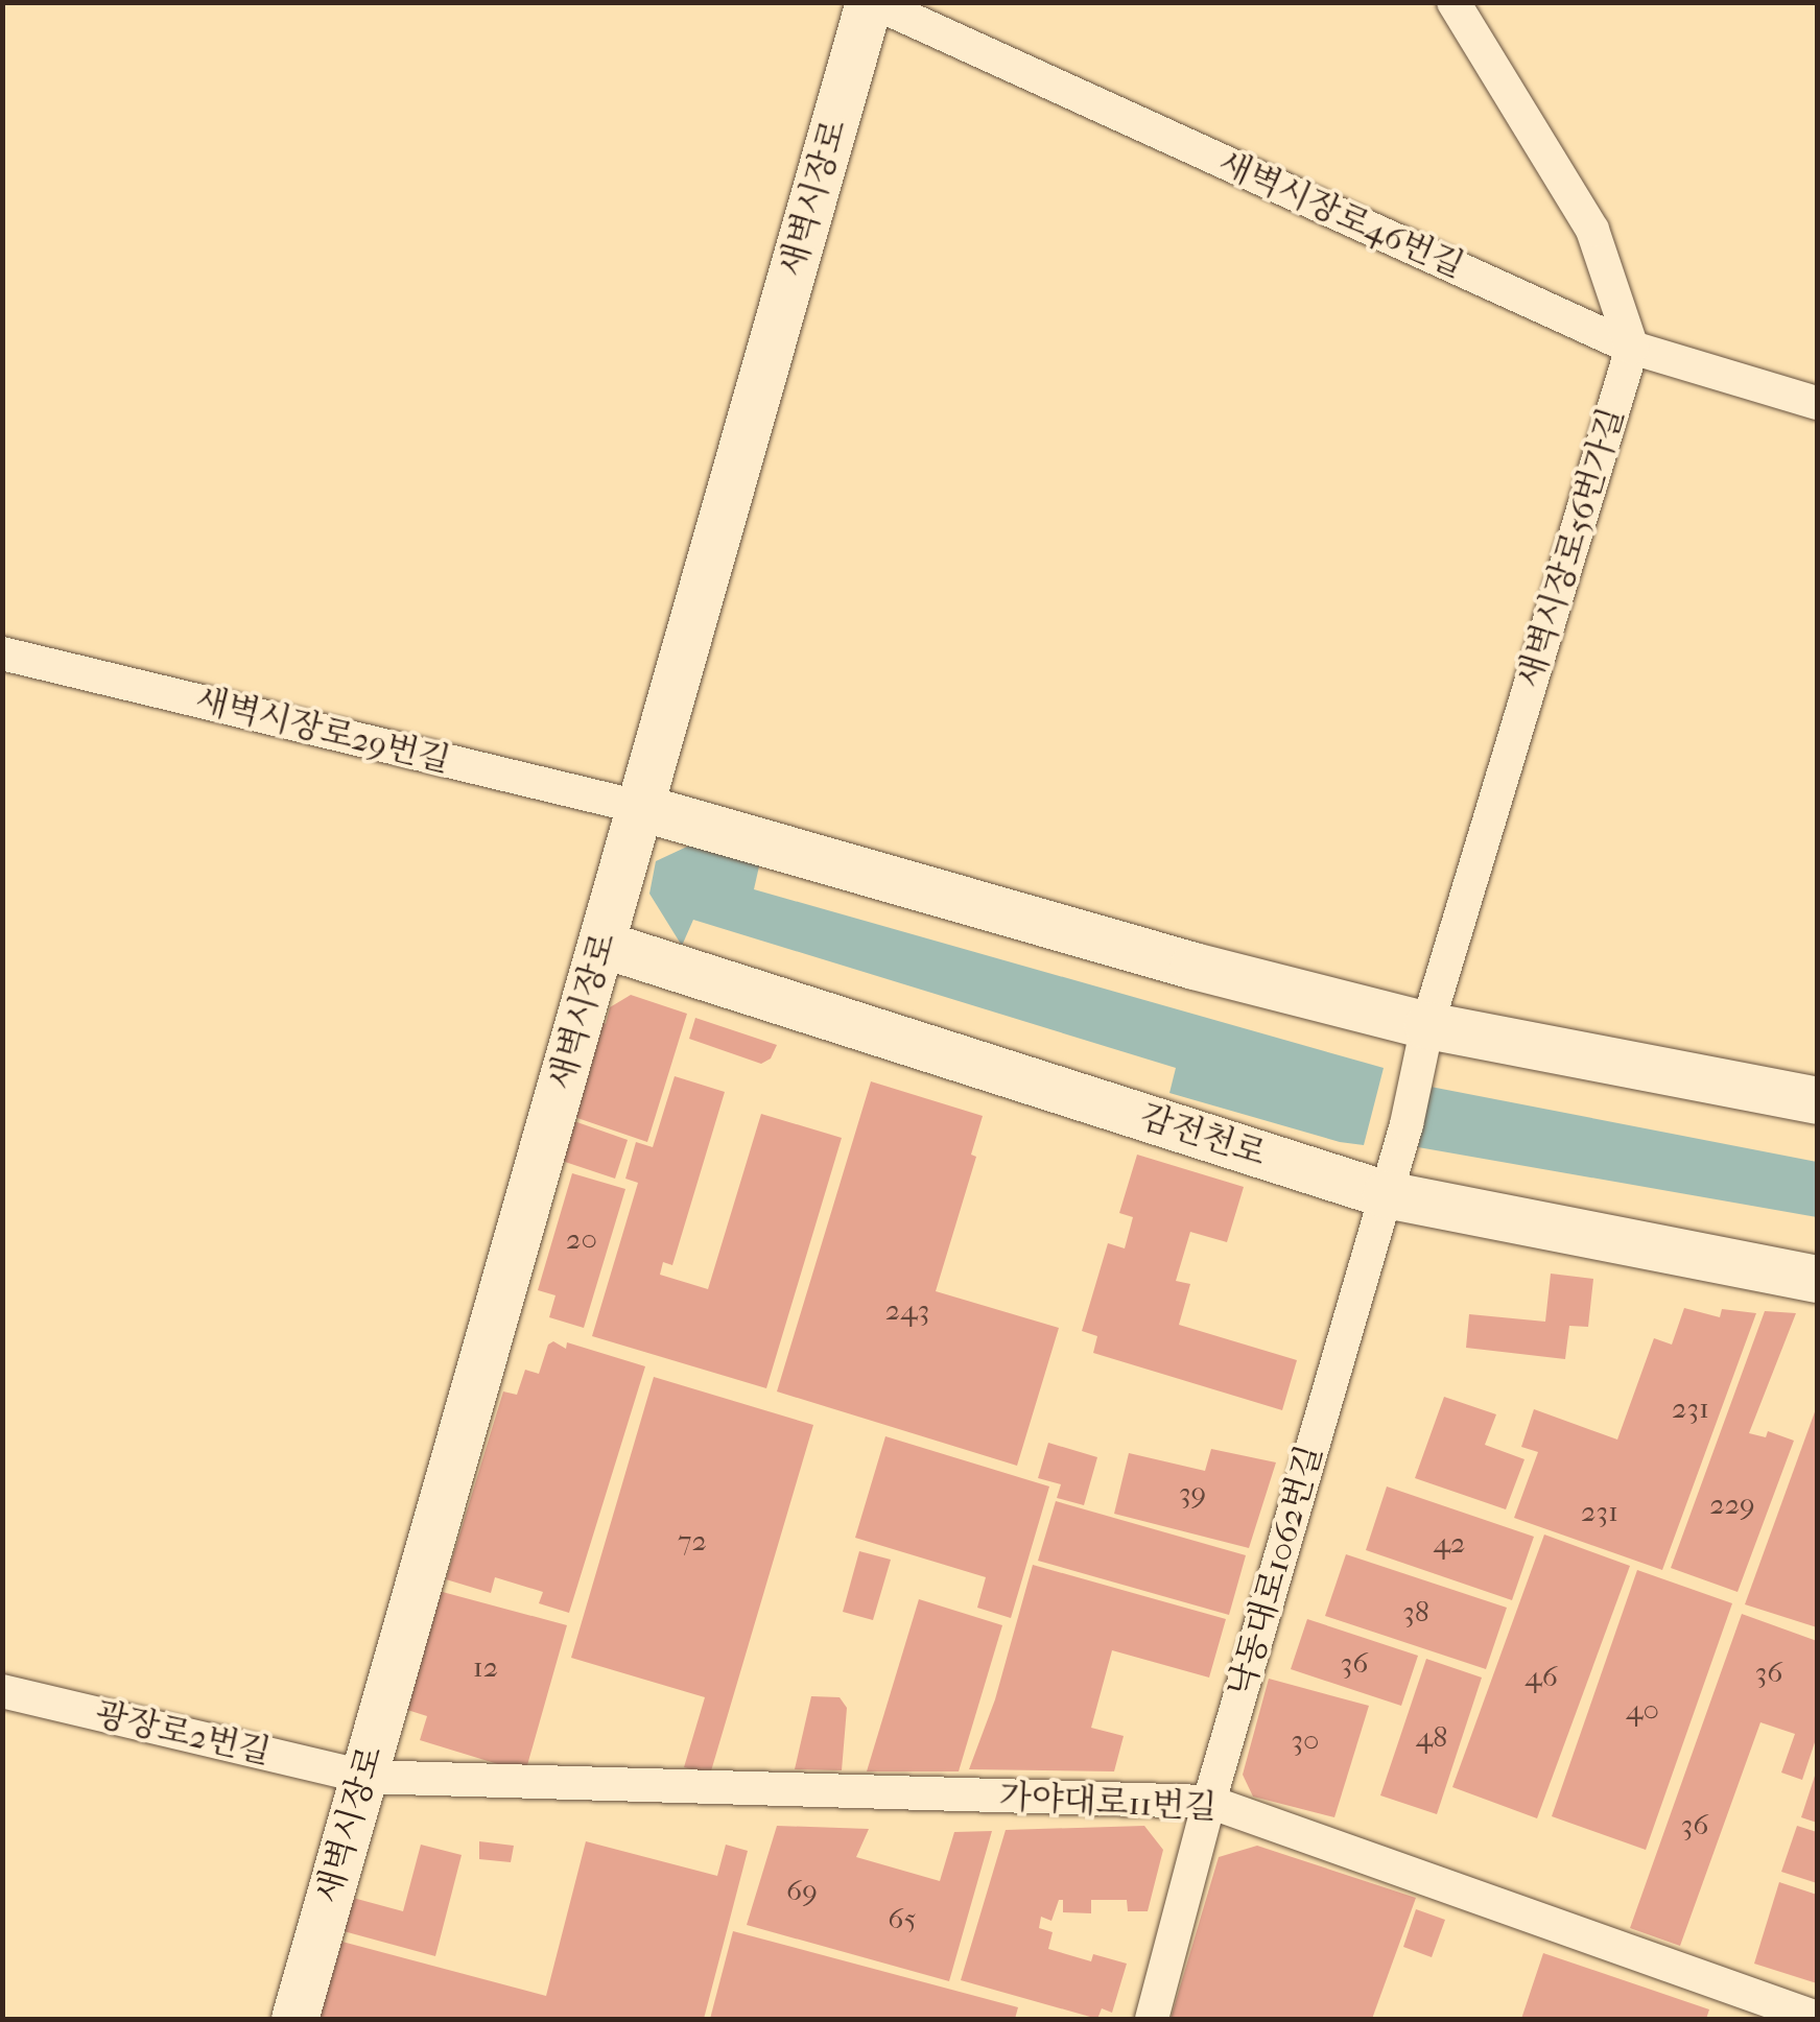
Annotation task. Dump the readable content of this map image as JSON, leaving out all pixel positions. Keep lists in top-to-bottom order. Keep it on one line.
{"streets":{"street":["새벽시장로","새벽시장로46번길","새벽시장로56번가길","새벽시장로29번길","감전천로","낙동대로1062번길","광장로2번길","가야대로11번길"]},"crossings":[["새벽시장로","새벽시장로46번길"],["새벽시장로","새벽시장로29번길"],["새벽시장로","감전천로"],["새벽시장로","광장로2번길"],["새벽시장로","가야대로11번길"],["새벽시장로46번길","새벽시장로56번가길"],["새벽시장로56번가길","낙동대로1062번길"],["감전천로","낙동대로1062번길"],["낙동대로1062번길","가야대로11번길"],["광장로2번길","가야대로11번길"]],"house_numbers":["20","243","231","39","229","231","72","42","38","36","12","36","46","40","48","30","36","69","65"]}
